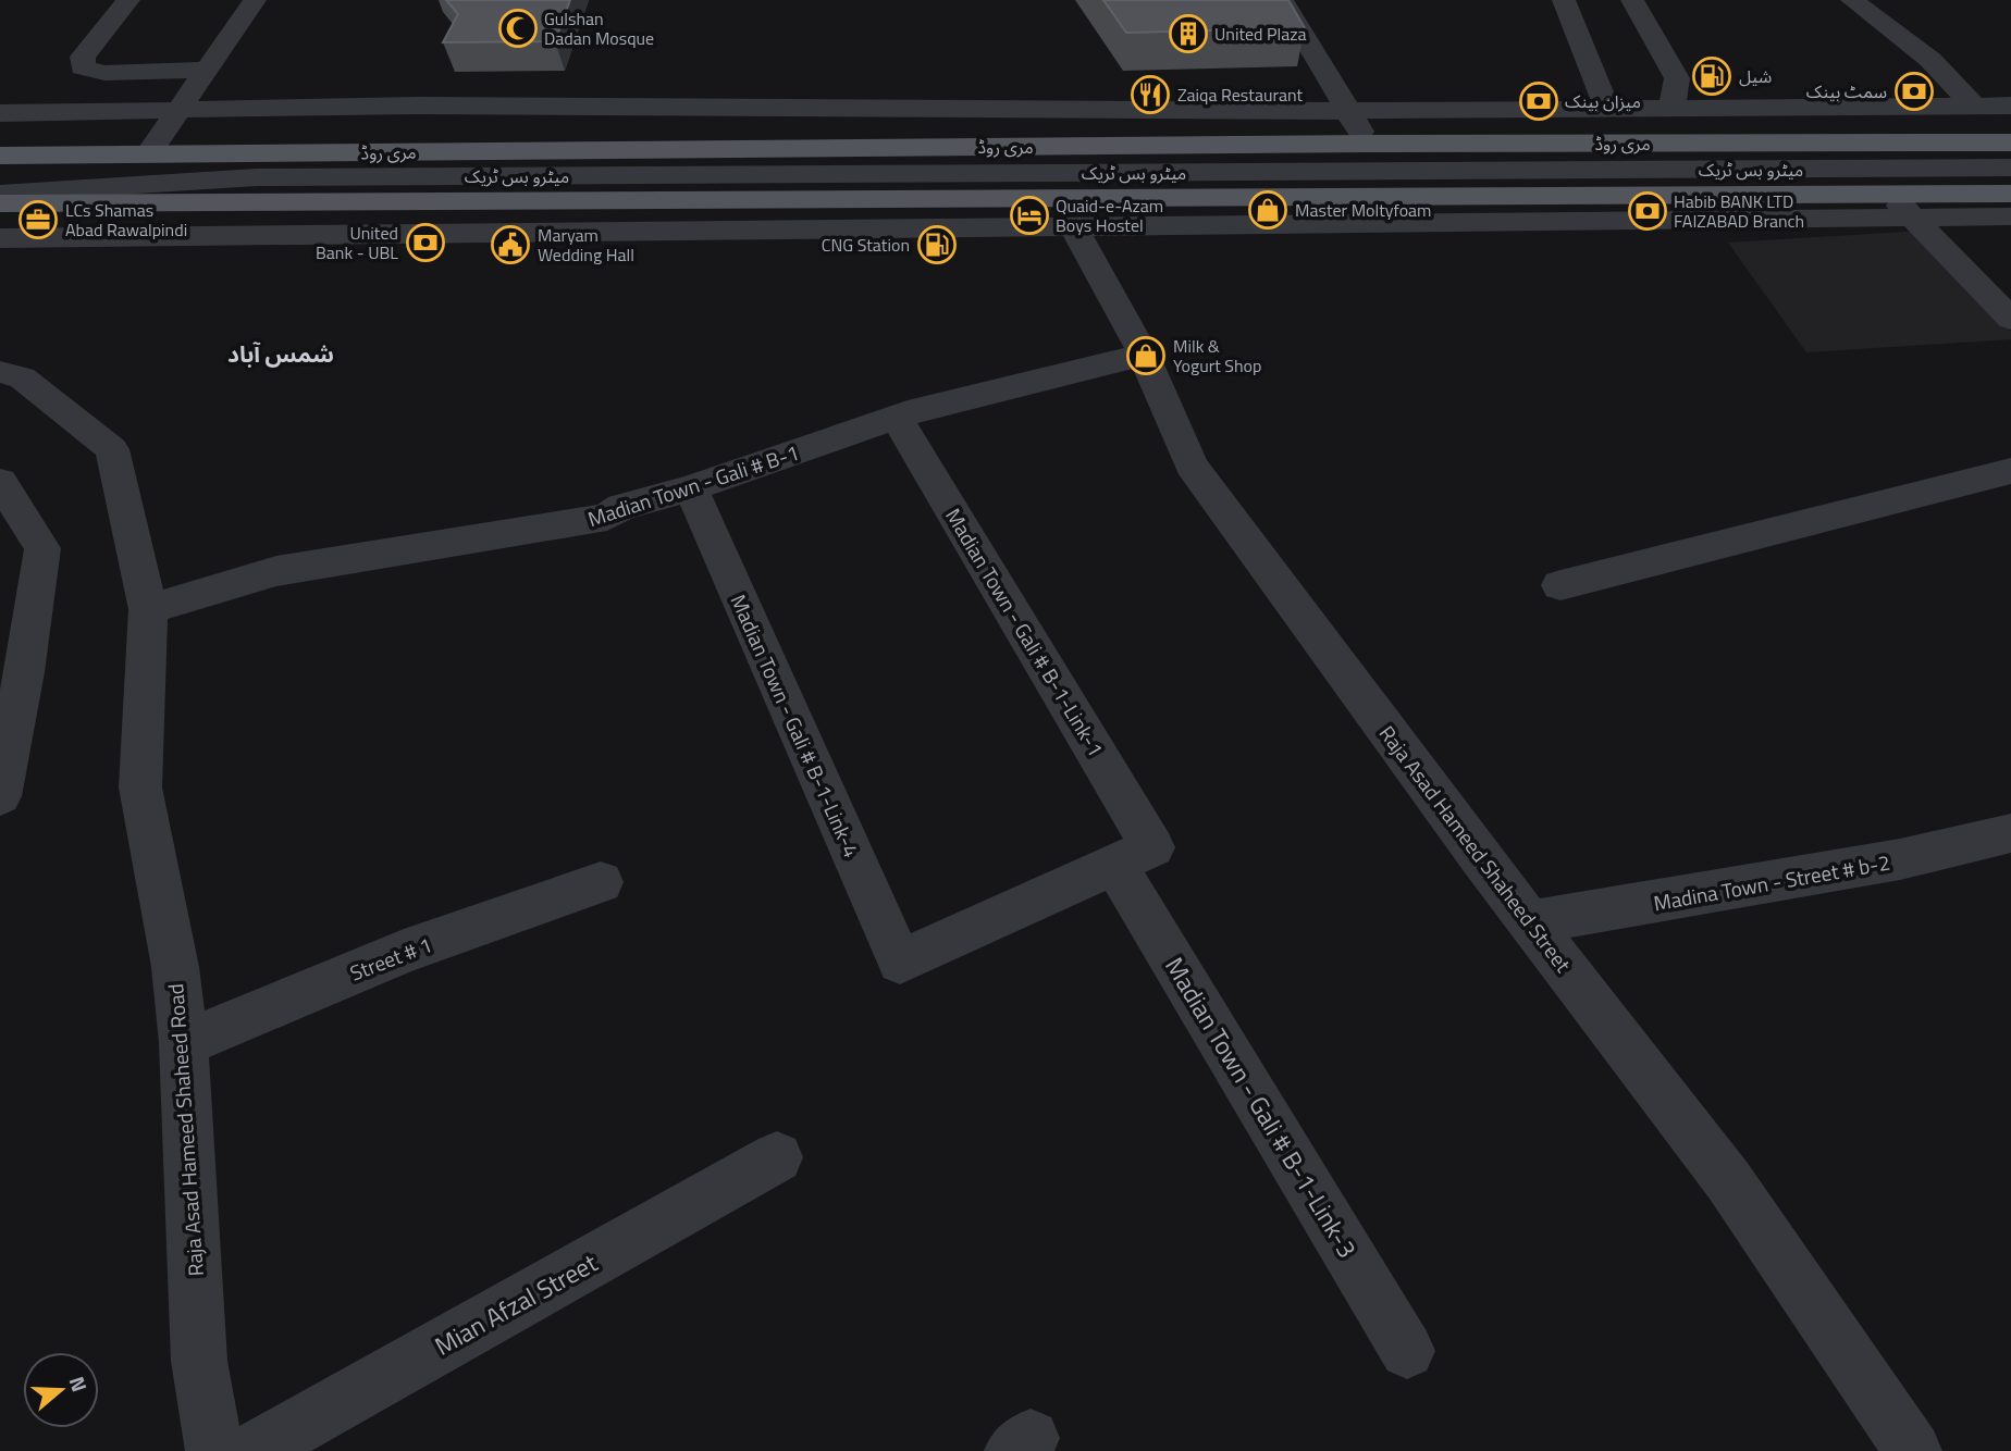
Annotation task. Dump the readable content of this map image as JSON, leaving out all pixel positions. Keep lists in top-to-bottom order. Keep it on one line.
{"streets":{"main road":["مری روڈ"],"street":["میٹرو بس ٹریک","Madian Town - Gali # B-1","Madian Town - Gali # B-1-Link-1","Madian Town - Gali # B-1-Link-4","Raja Asad Hameed Shaheed Street","Madina Town - Street # b-2","Street # 1","Madian Town - Gali # B-1-Link-3","Raja Asad Hameed Shaheed Road","Mian Afzal Street"]},"crossings":[["Madian Town - Gali # B-1","Madian Town - Gali # B-1-Link-1"],["Madian Town - Gali # B-1","Madian Town - Gali # B-1-Link-4"],["Madian Town - Gali # B-1","Raja Asad Hameed Shaheed Street"],["Madian Town - Gali # B-1","Raja Asad Hameed Shaheed Road"],["Madian Town - Gali # B-1-Link-1","Madian Town - Gali # B-1-Link-4"],["Madian Town - Gali # B-1-Link-1","Madian Town - Gali # B-1-Link-3"],["Madian Town - Gali # B-1-Link-4","Madian Town - Gali # B-1-Link-3"],["Raja Asad Hameed Shaheed Street","Madina Town - Street # b-2"],["Street # 1","Raja Asad Hameed Shaheed Road"]],"districts":["شمس آباد"],"places":{"mosque":["Gulshan Dadan Mosque"],"building":["United Plaza"],"fuel station":["شیل","CNG Station"],"bank":["سمٹ بینک","میزان بینک","Habib BANK LTD FAIZABAD Branch","United Bank - UBL"],"restaurant":["Zaiqa Restaurant"],"shop":["Master Moltyfoam","Milk & Yogurt Shop"],"hotel":["Quaid-e-Azam Boys Hostel"],"office":["LCs Shamas Abad Rawalpindi"],"public building":["Maryam Wedding Hall"]},"north":"right"}
